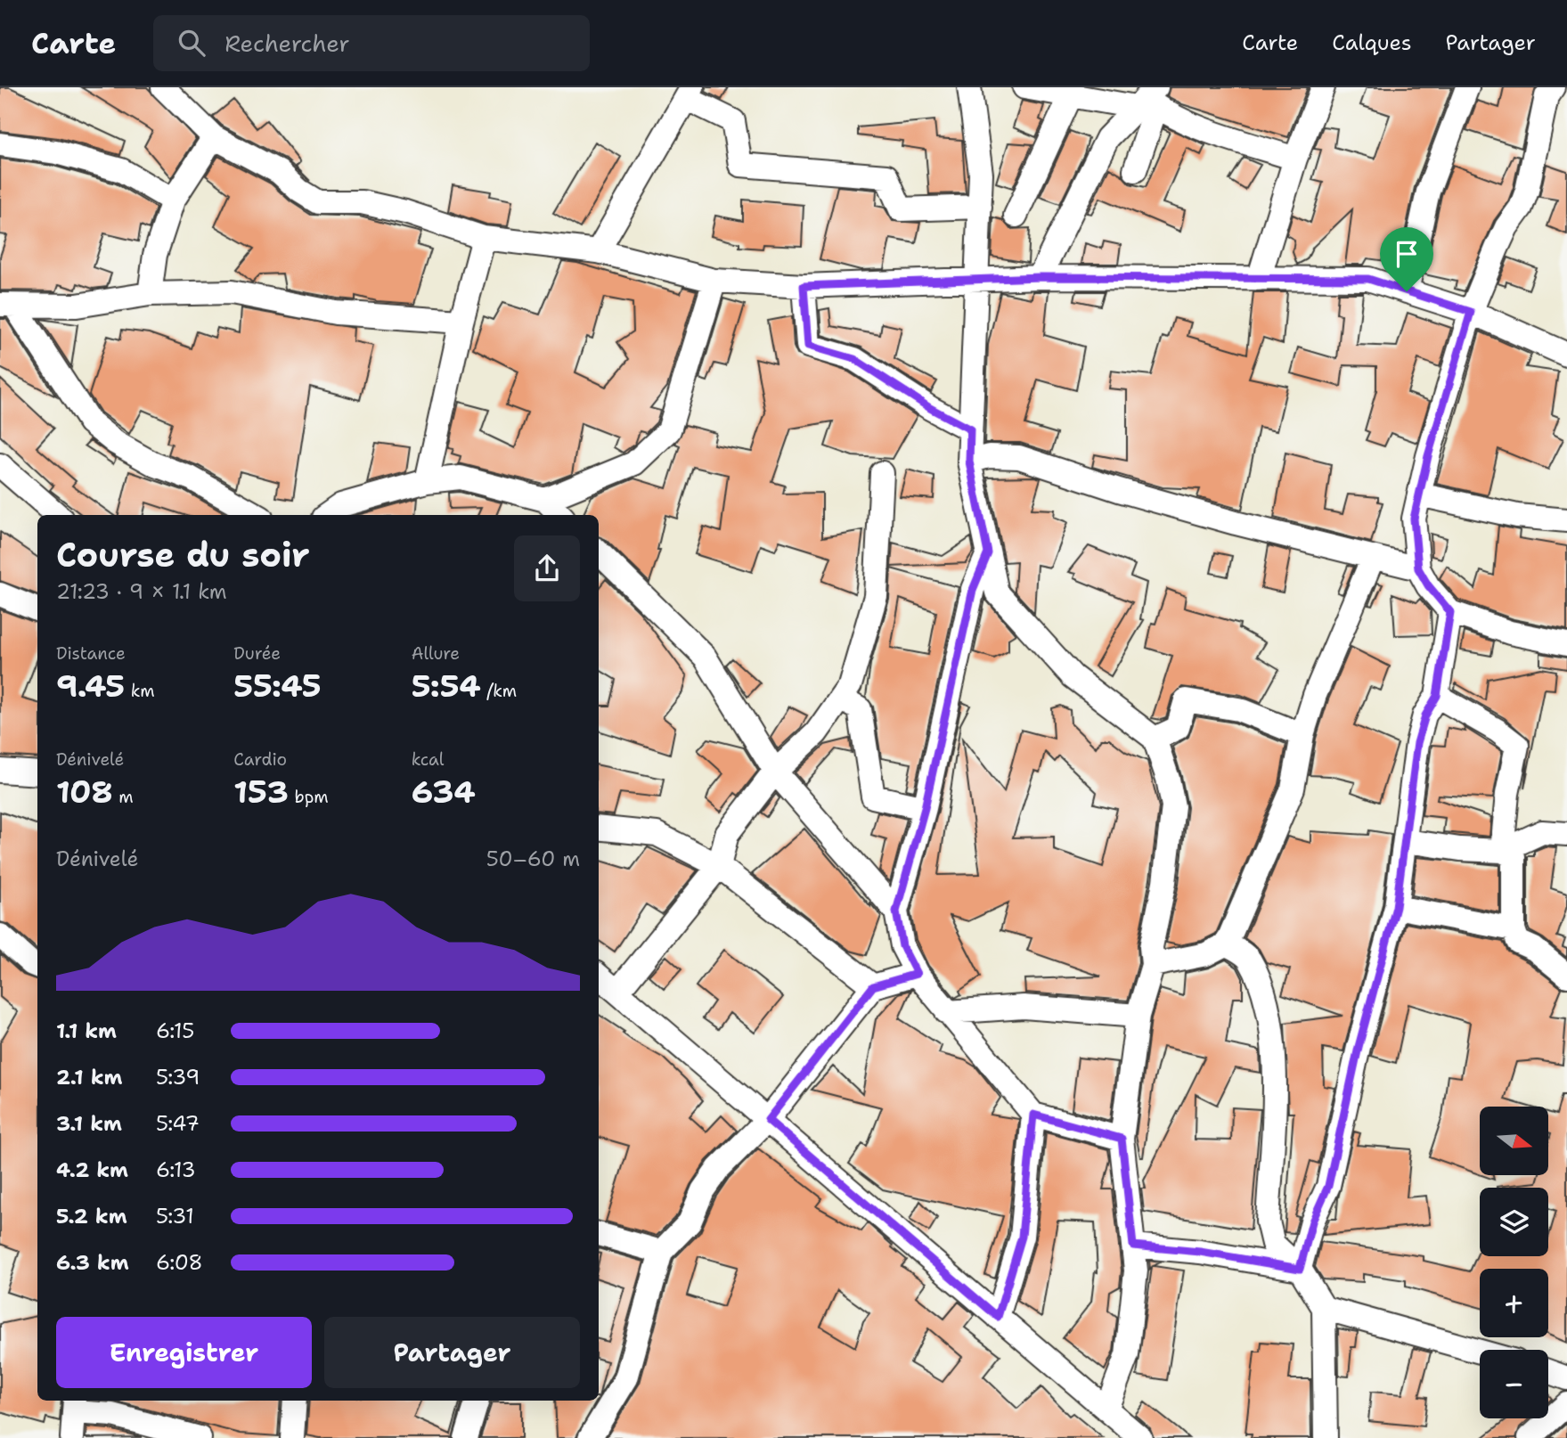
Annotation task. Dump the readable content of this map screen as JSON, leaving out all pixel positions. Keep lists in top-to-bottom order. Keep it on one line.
{"north":"right","page":{"header":"Carte","search":"Rechercher","nav":["Carte","Calques","Partager"],"heading":["Course du soir","21:23 · 9 × 1.1 km"],"stats":[["Distance","9.45 km"],["Durée","55:45"],["Allure","5:54 /km"],["Dénivelé","108 m"],["Cardio","153 bpm"],["kcal","634"]],"chart":["Dénivelé","50–60 m"],"list":[{"name":"1.1 km","note":"6:15"},{"name":"2.1 km","note":"5:39"},{"name":"3.1 km","note":"5:47"},{"name":"4.2 km","note":"6:13"},{"name":"5.2 km","note":"5:31"},{"name":"6.3 km","note":"6:08"}],"map_buttons":["+","−"],"buttons":["Enregistrer","Partager"]}}
